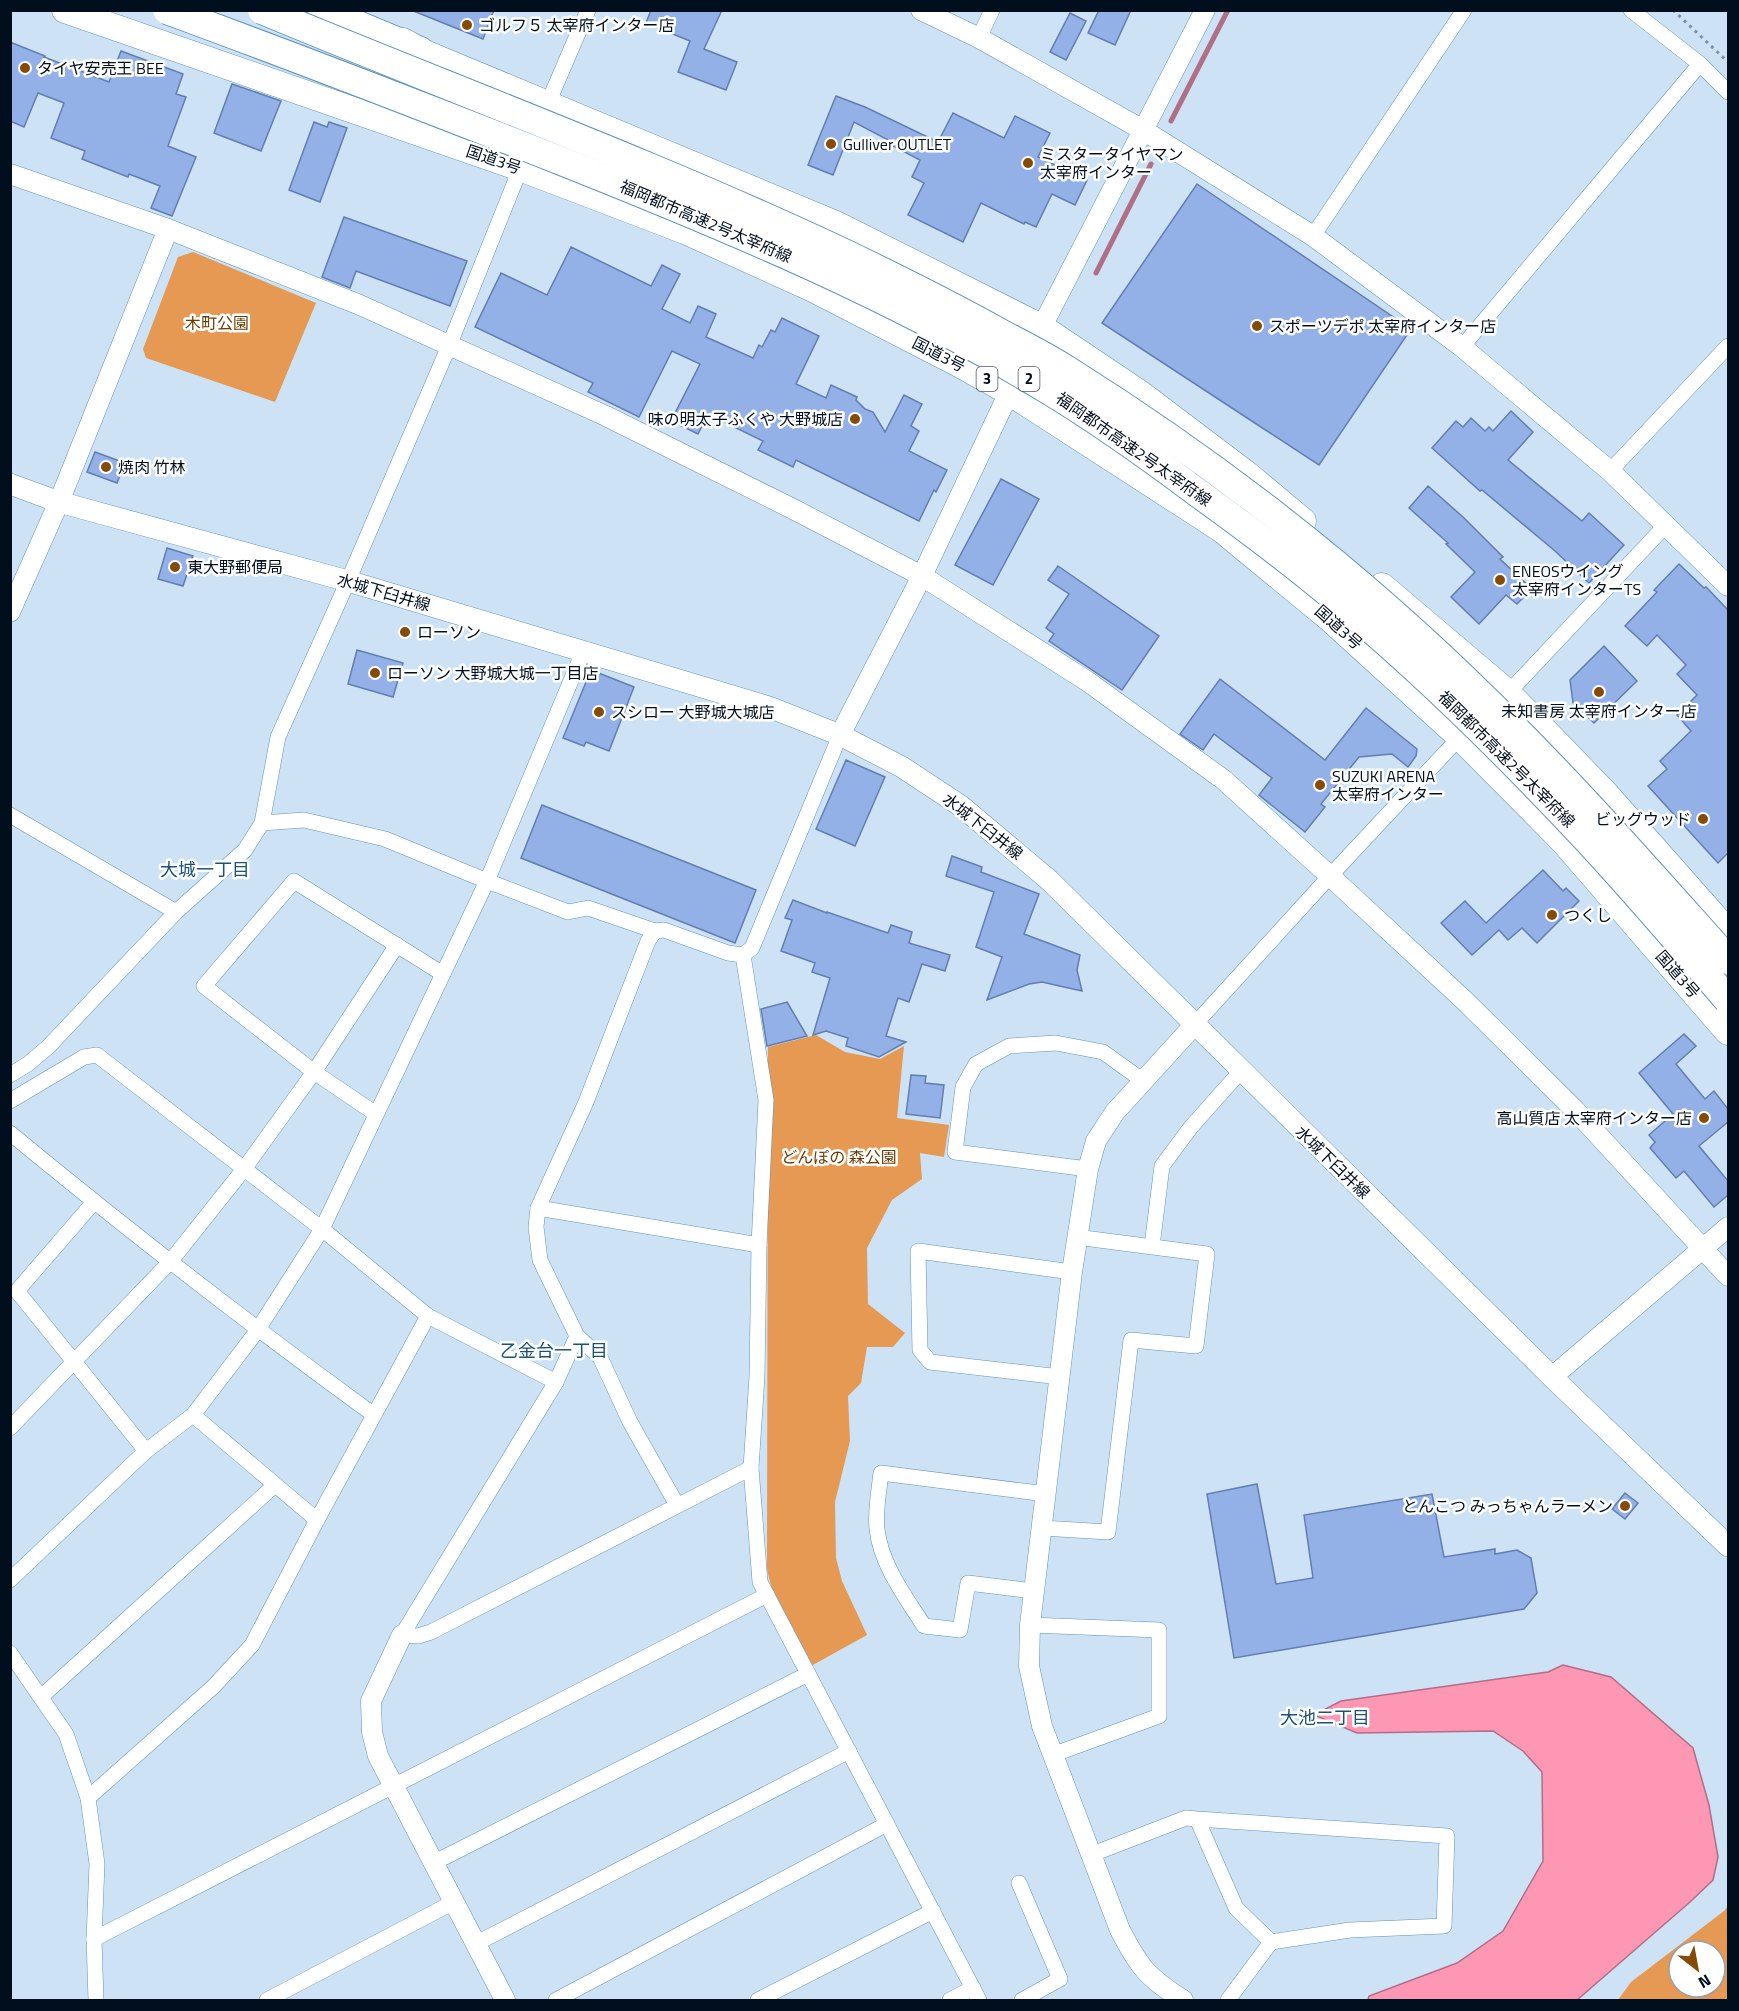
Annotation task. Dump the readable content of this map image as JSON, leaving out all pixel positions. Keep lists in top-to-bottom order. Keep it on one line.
{"streets":{"highway":["国道3号","福岡都市高速2号太宰府線","3","2"],"main road":["水城下臼井線"]},"districts":["大城一丁目","乙金台一丁目","大池二丁目"],"parks":["木町公園","どんぽの 森公園"],"places":["ゴルフ５ 太宰府インター店","タイヤ安売王 BEE","Gulliver OUTLET","ミスタータイヤマン 太宰府インター","スポーツデポ 太宰府インター店","味の明太子ふくや 大野城店","焼肉 竹林","東大野郵便局","ENEOSウイング 太宰府インターTS","ローソン","ローソン 大野城大城一丁目店","未知書房 太宰府インター店","スシロー 大野城大城店","SUZUKI ARENA 太宰府インター","ビッグウッド","つくし","高山質店 太宰府インター店","とんこつ みっちゃんラーメン"],"north":"bottom right"}
